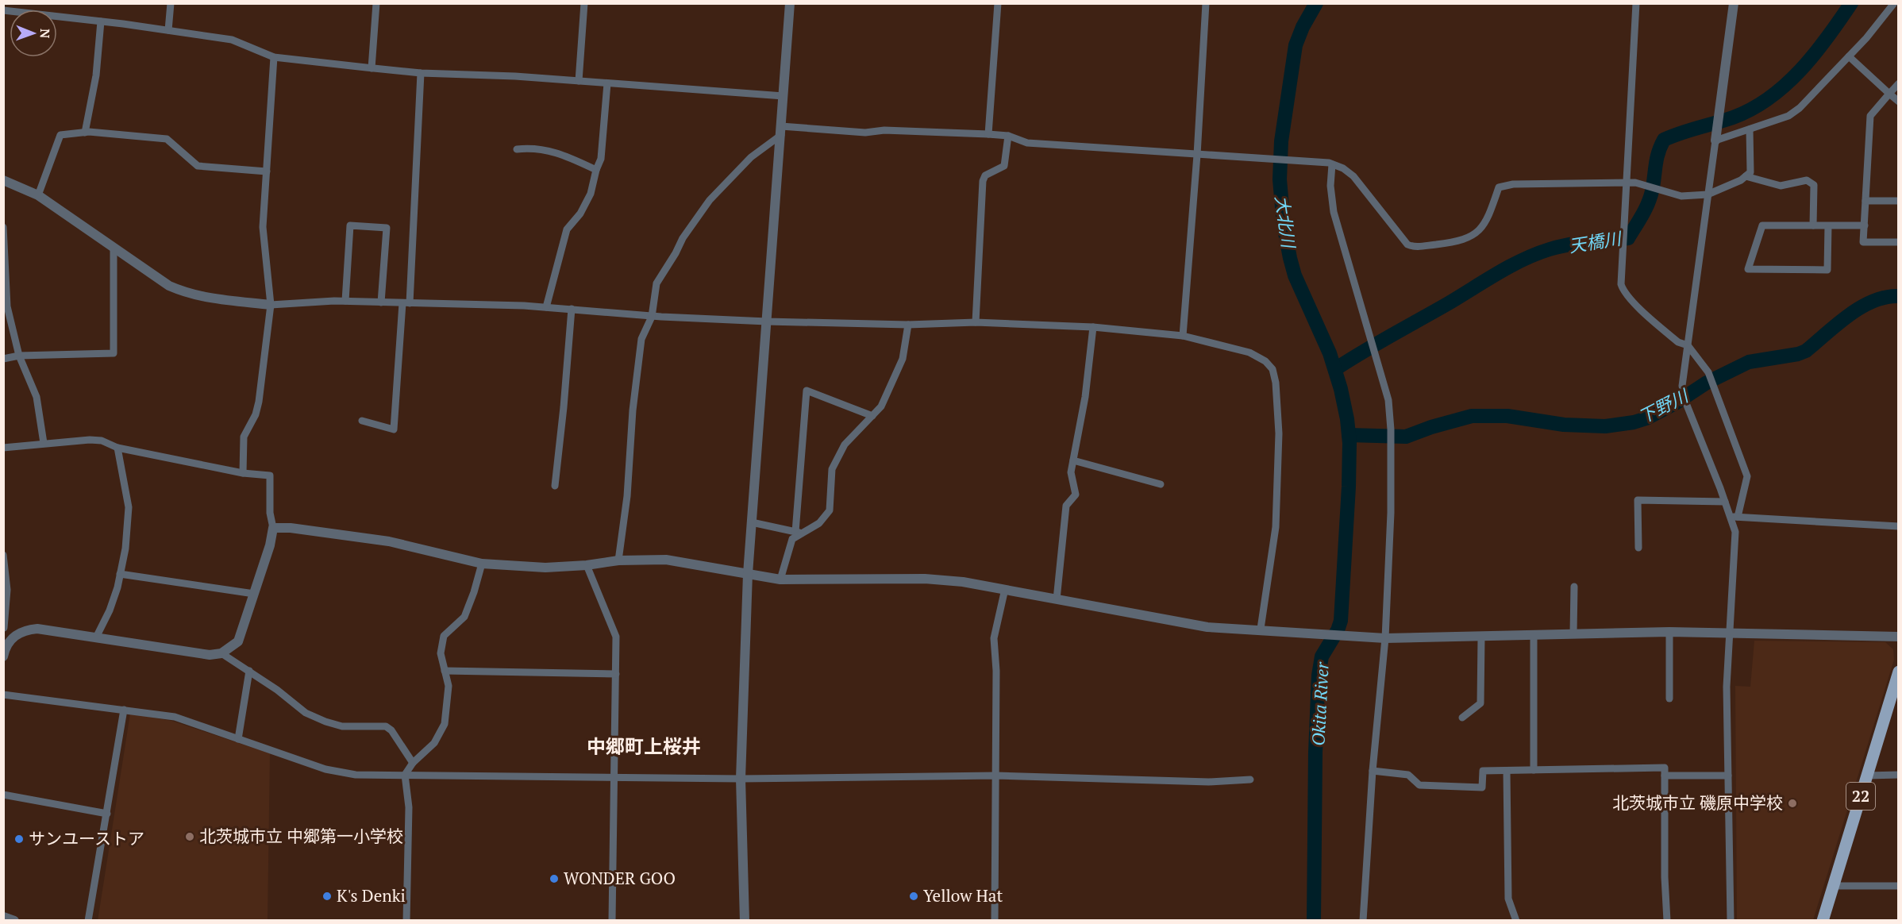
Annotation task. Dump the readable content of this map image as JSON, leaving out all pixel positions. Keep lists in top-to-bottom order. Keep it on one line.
{"streets":{"main road":["22"]},"districts":["中郷町上桜井"],"water":["大北川","天橋川","下野川","Okita River"],"places":["北茨城市立 磯原中学校","北茨城市立 中郷第一小学校","サンユーストア","WONDER GOO","K's Denki","Yellow Hat"],"north":"right"}
